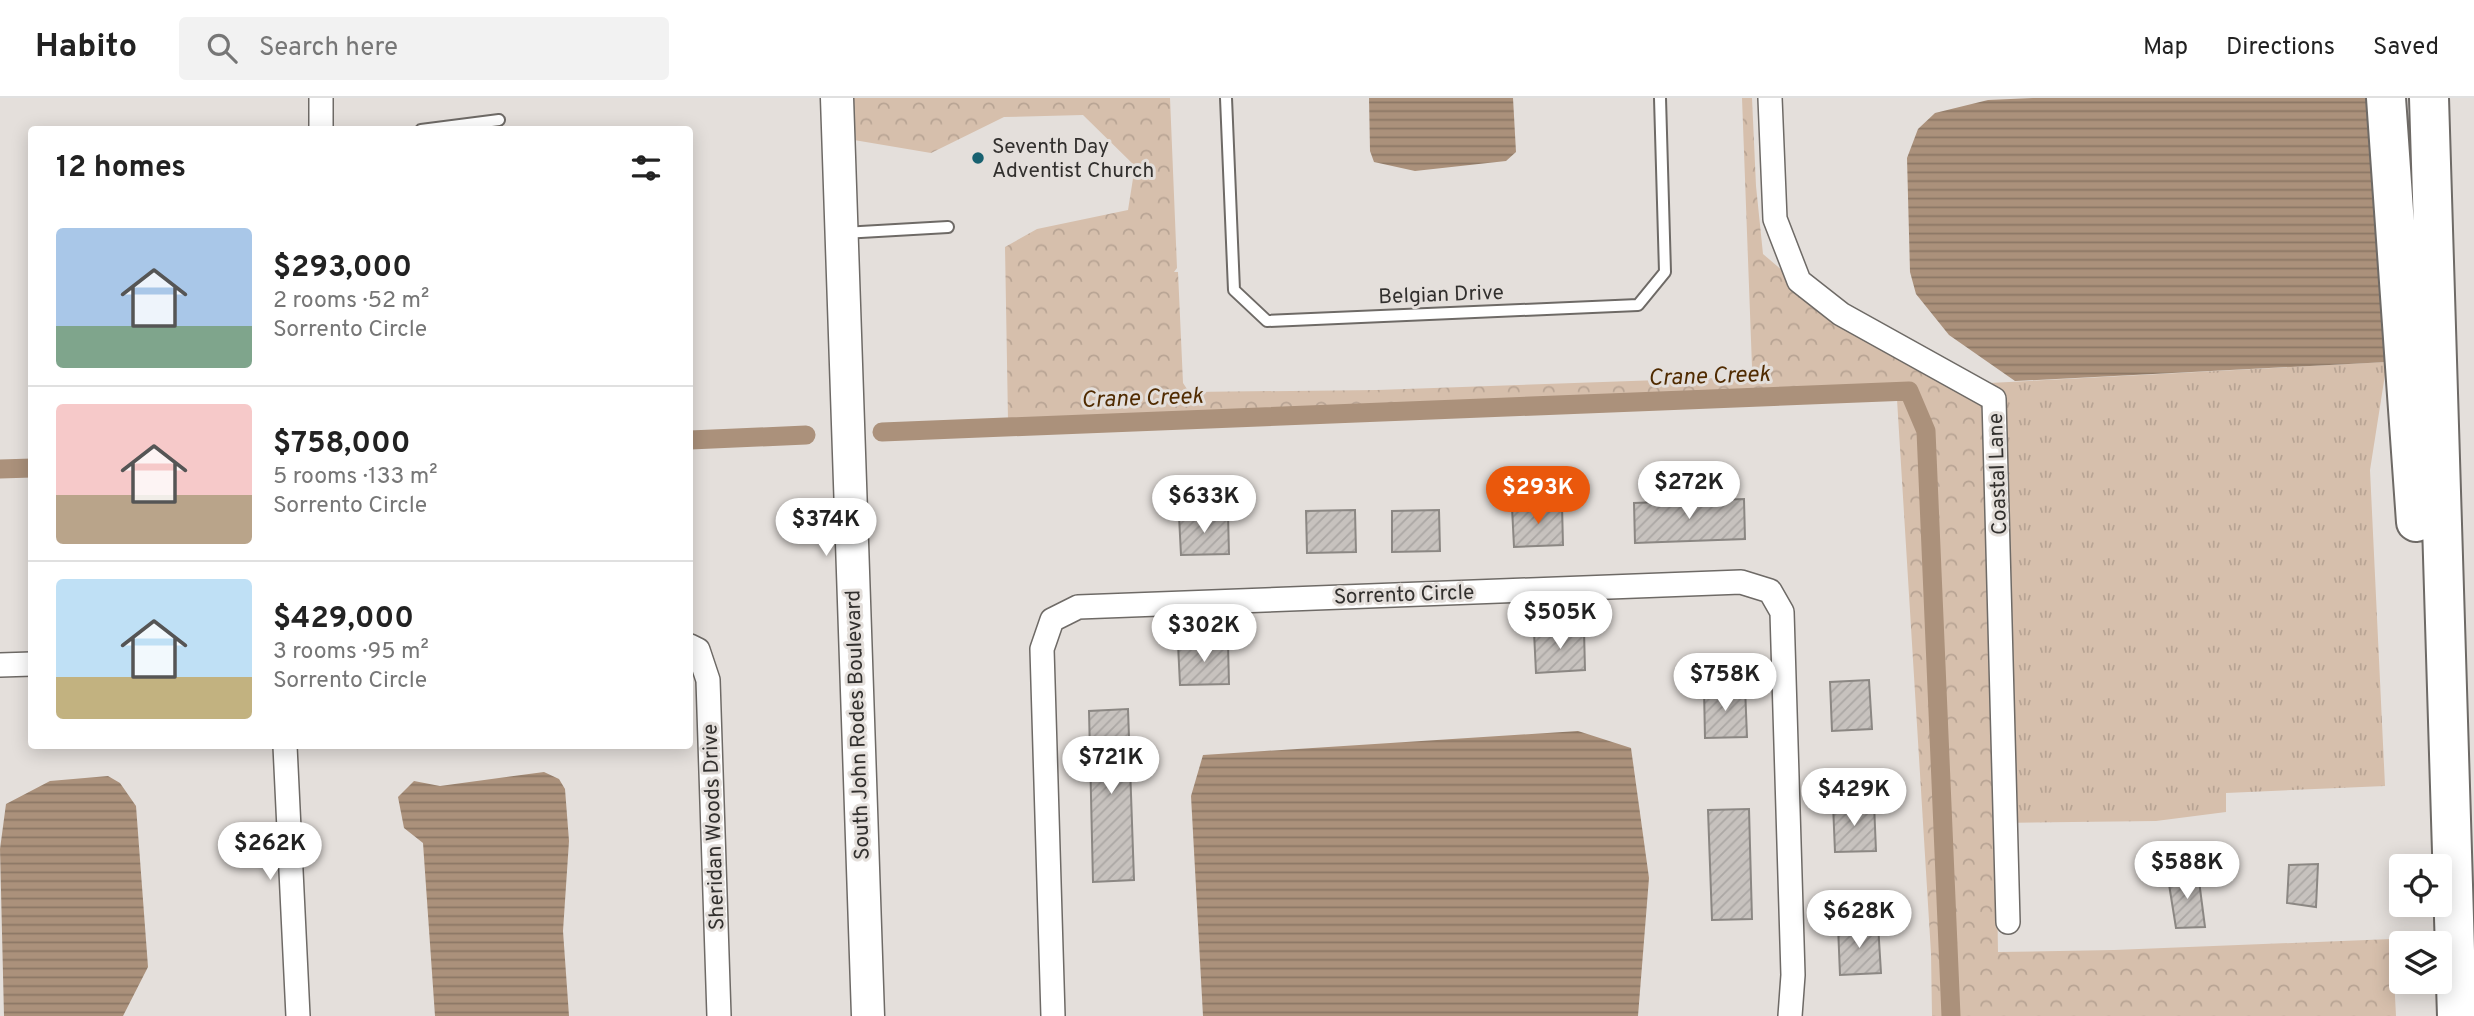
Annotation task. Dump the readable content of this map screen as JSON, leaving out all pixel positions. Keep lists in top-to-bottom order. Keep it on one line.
{"streets":{"main road":["South John Rodes Boulevard"],"street":["Coastal Lane","Sorrento Circle","Sheridan Woods Drive"],"lane":["Belgian Drive"]},"water":["Crane Creek"],"places":["Seventh Day Adventist Church"],"page":{"header":"Habito","search":"Search here","nav":["Map","Directions","Saved"],"heading":"12 homes","list":[{"name":"$293,000","note":"2 rooms · 52 m² · Sorrento Circle"},{"name":"$758,000","note":"5 rooms · 133 m² · Sorrento Circle"},{"name":"$429,000","note":"3 rooms · 95 m² · Sorrento Circle"}],"price":["$272K","$293K","$633K","$374K","$505K","$302K","$758K","$721K","$429K","$262K","$588K","$628K"]}}
